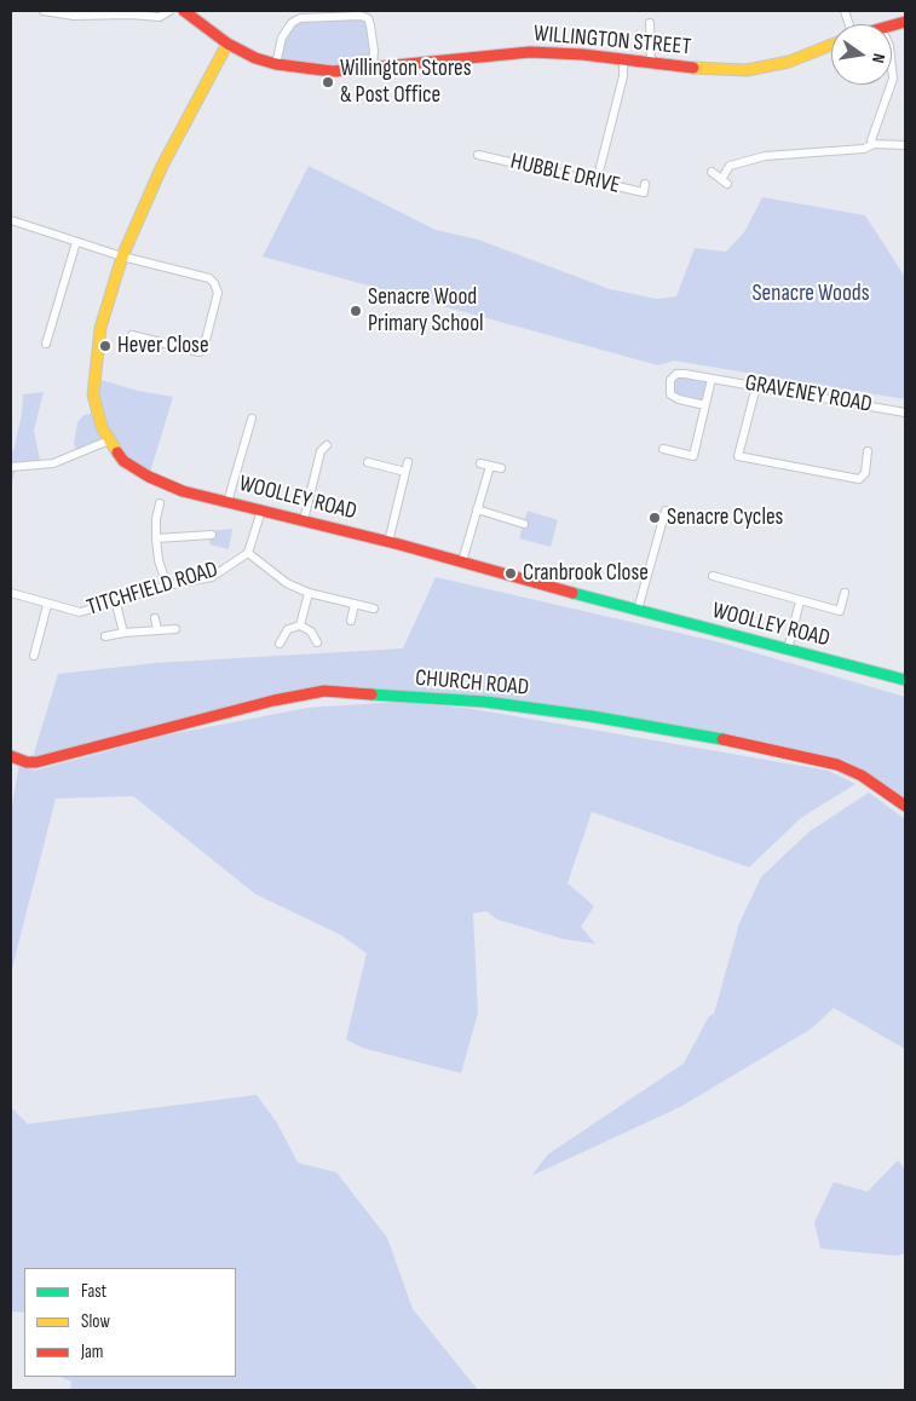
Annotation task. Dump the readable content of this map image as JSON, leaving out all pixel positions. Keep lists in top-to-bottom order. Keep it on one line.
{"streets":{"street":["WILLINGTON STREET","HUBBLE DRIVE","GRAVENEY ROAD","WOOLLEY ROAD","TITCHFIELD ROAD","CHURCH ROAD"]},"crossings":[["WILLINGTON STREET","WOOLLEY ROAD"]],"parks":["Senacre Woods"],"places":["Willington Stores & Post Office","Senacre Wood Primary School","Hever Close","Senacre Cycles","Cranbrook Close"],"legend":["Fast","Slow","Jam"],"north":"right"}
